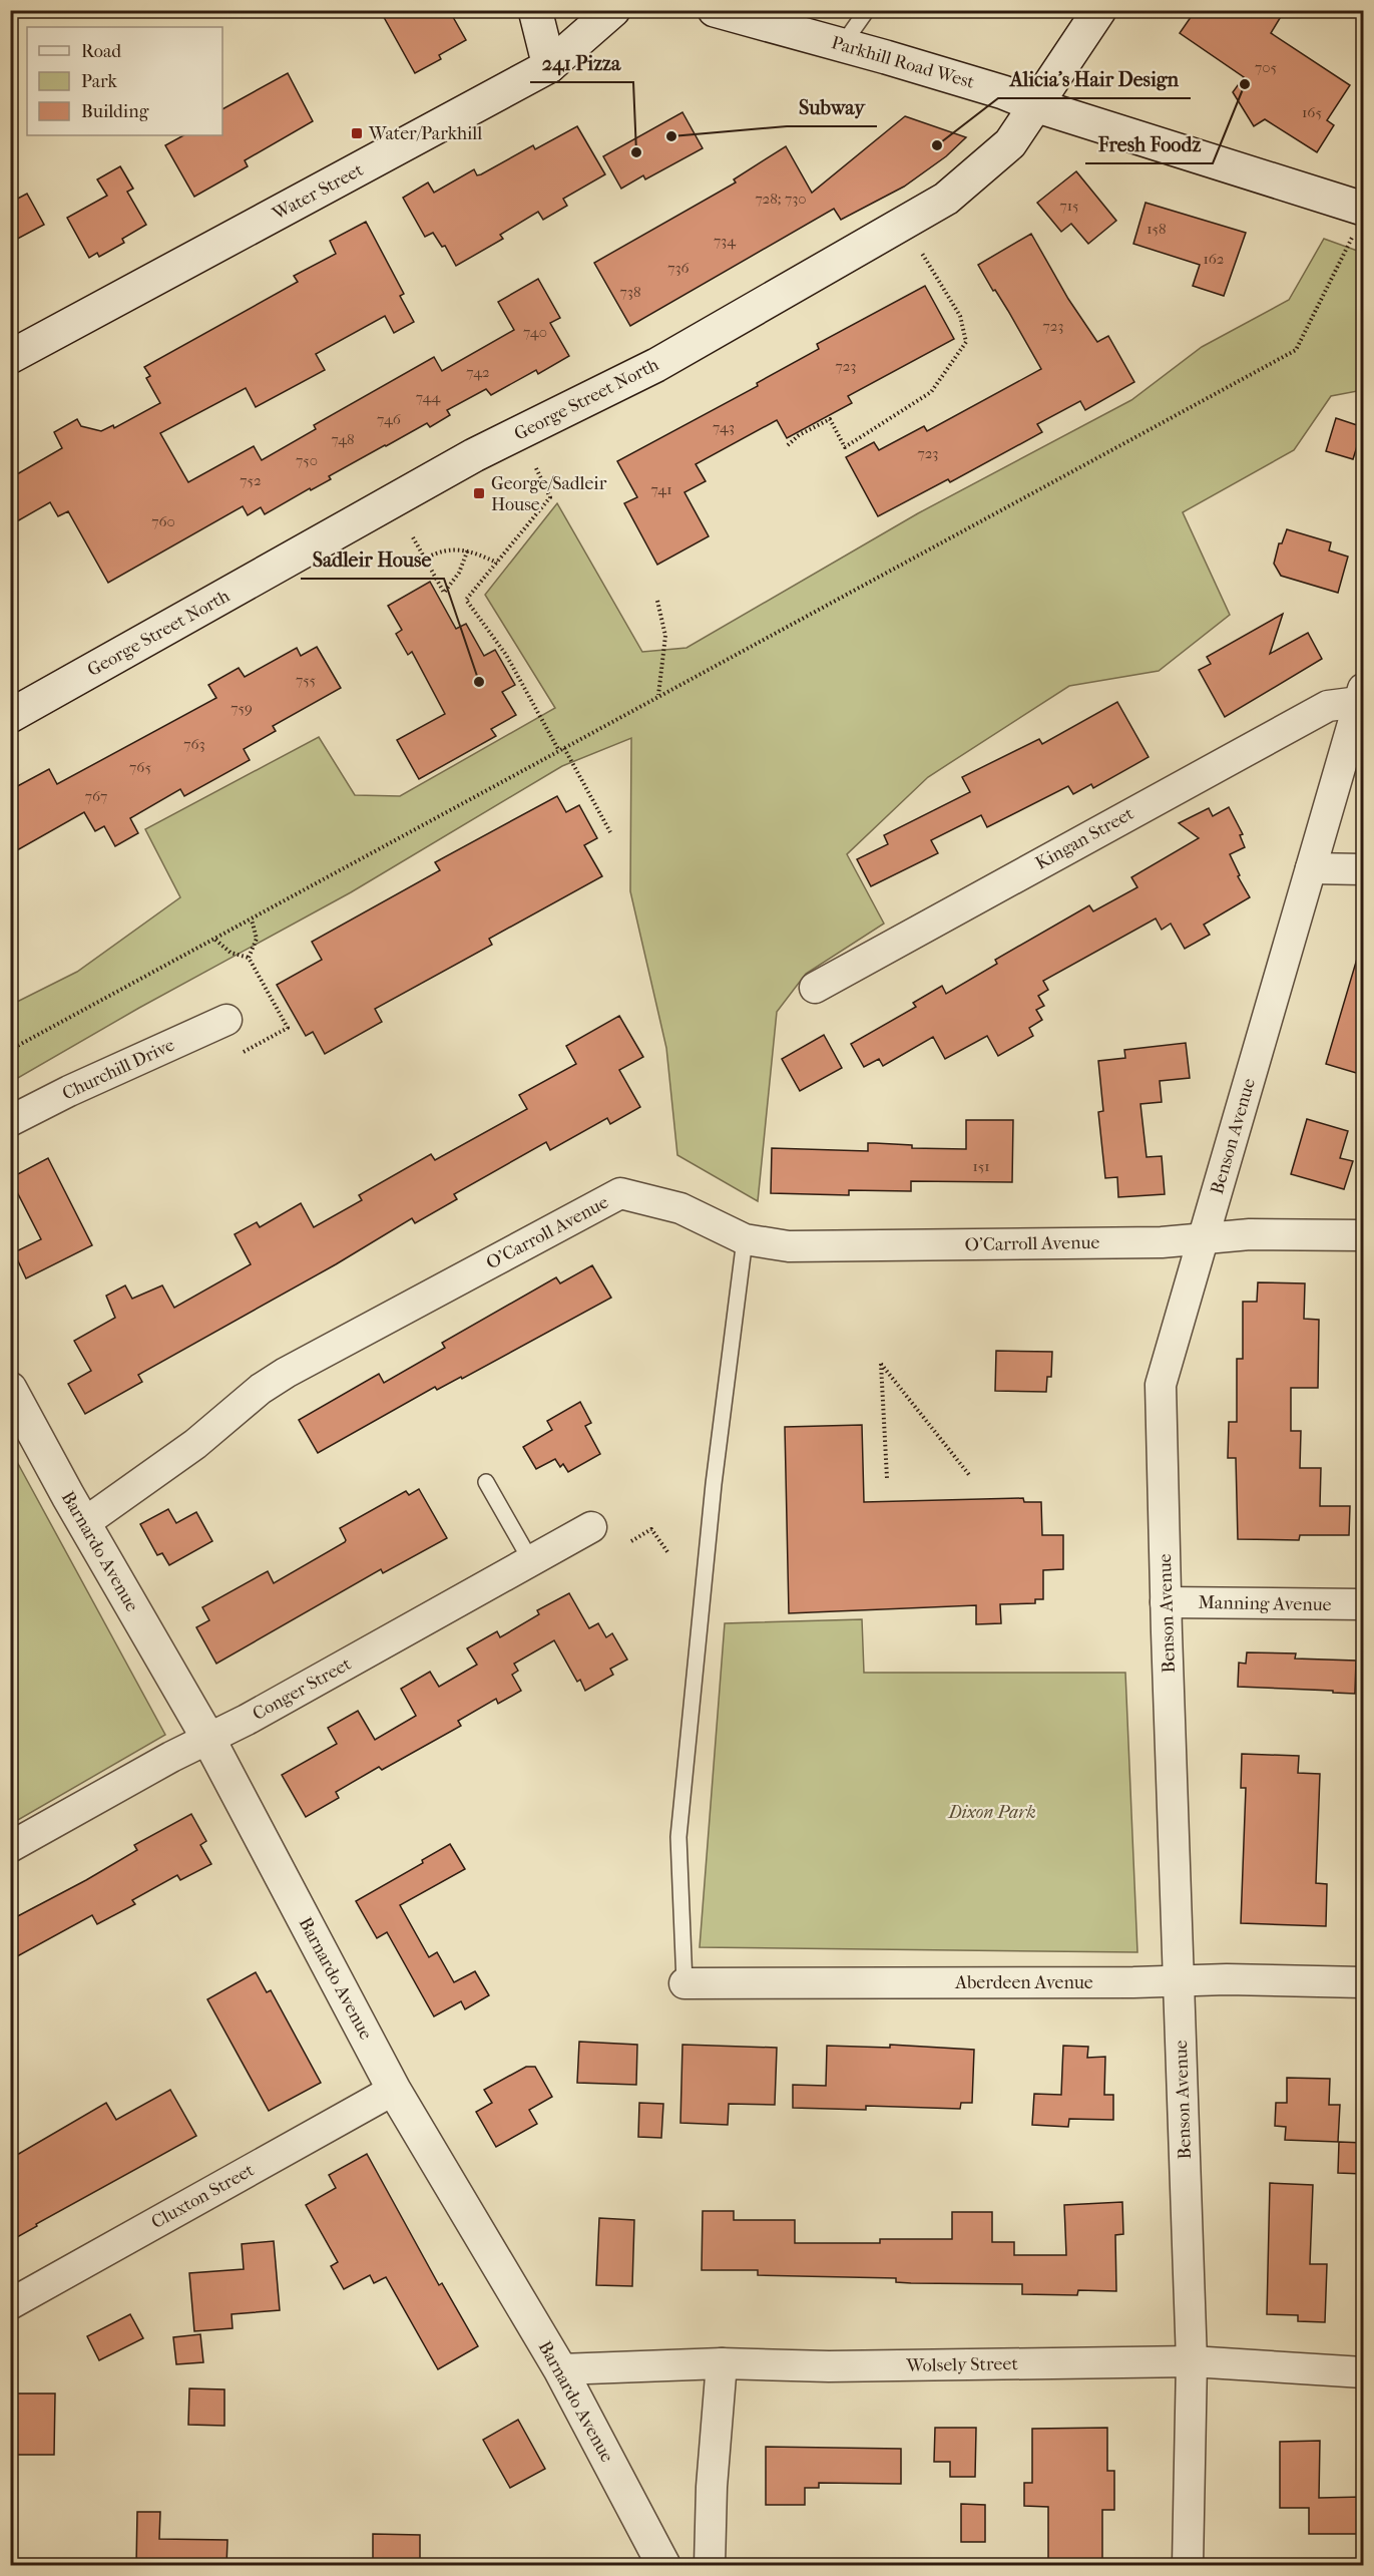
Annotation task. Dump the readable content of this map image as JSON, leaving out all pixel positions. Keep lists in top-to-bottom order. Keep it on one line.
{"streets":{"main road":["Parkhill Road West","Water Street","George Street North","Barnardo Avenue"],"street":["Kingan Street","Churchill Drive","Benson Avenue","O'Carroll Avenue","Manning Avenue","Conger Street","Aberdeen Avenue","Cluxton Street","Wolsely Street"]},"crossings":[["Parkhill Road West","George Street North"],["Kingan Street","Benson Avenue"],["Benson Avenue","O'Carroll Avenue"],["Benson Avenue","Manning Avenue"],["Benson Avenue","Aberdeen Avenue"],["Benson Avenue","Wolsely Street"],["O'Carroll Avenue","Barnardo Avenue"],["Barnardo Avenue","Conger Street"],["Barnardo Avenue","Cluxton Street"],["Barnardo Avenue","Wolsely Street"]],"parks":["Dixon Park"],"places":{"other":["Fresh Foodz","Subway","Alicia's Hair Design","241 Pizza","Sadleir House"],"transit":["Water/Parkhill","George/Sadleir House"]},"house_numbers":["705","165","728; 730","715","158","734","162","736","738","723","740","723","742","744","746","743","748","723","750","752","741","760","755","759","763","765","767","151"],"legend":["Road","Park","Building"]}
